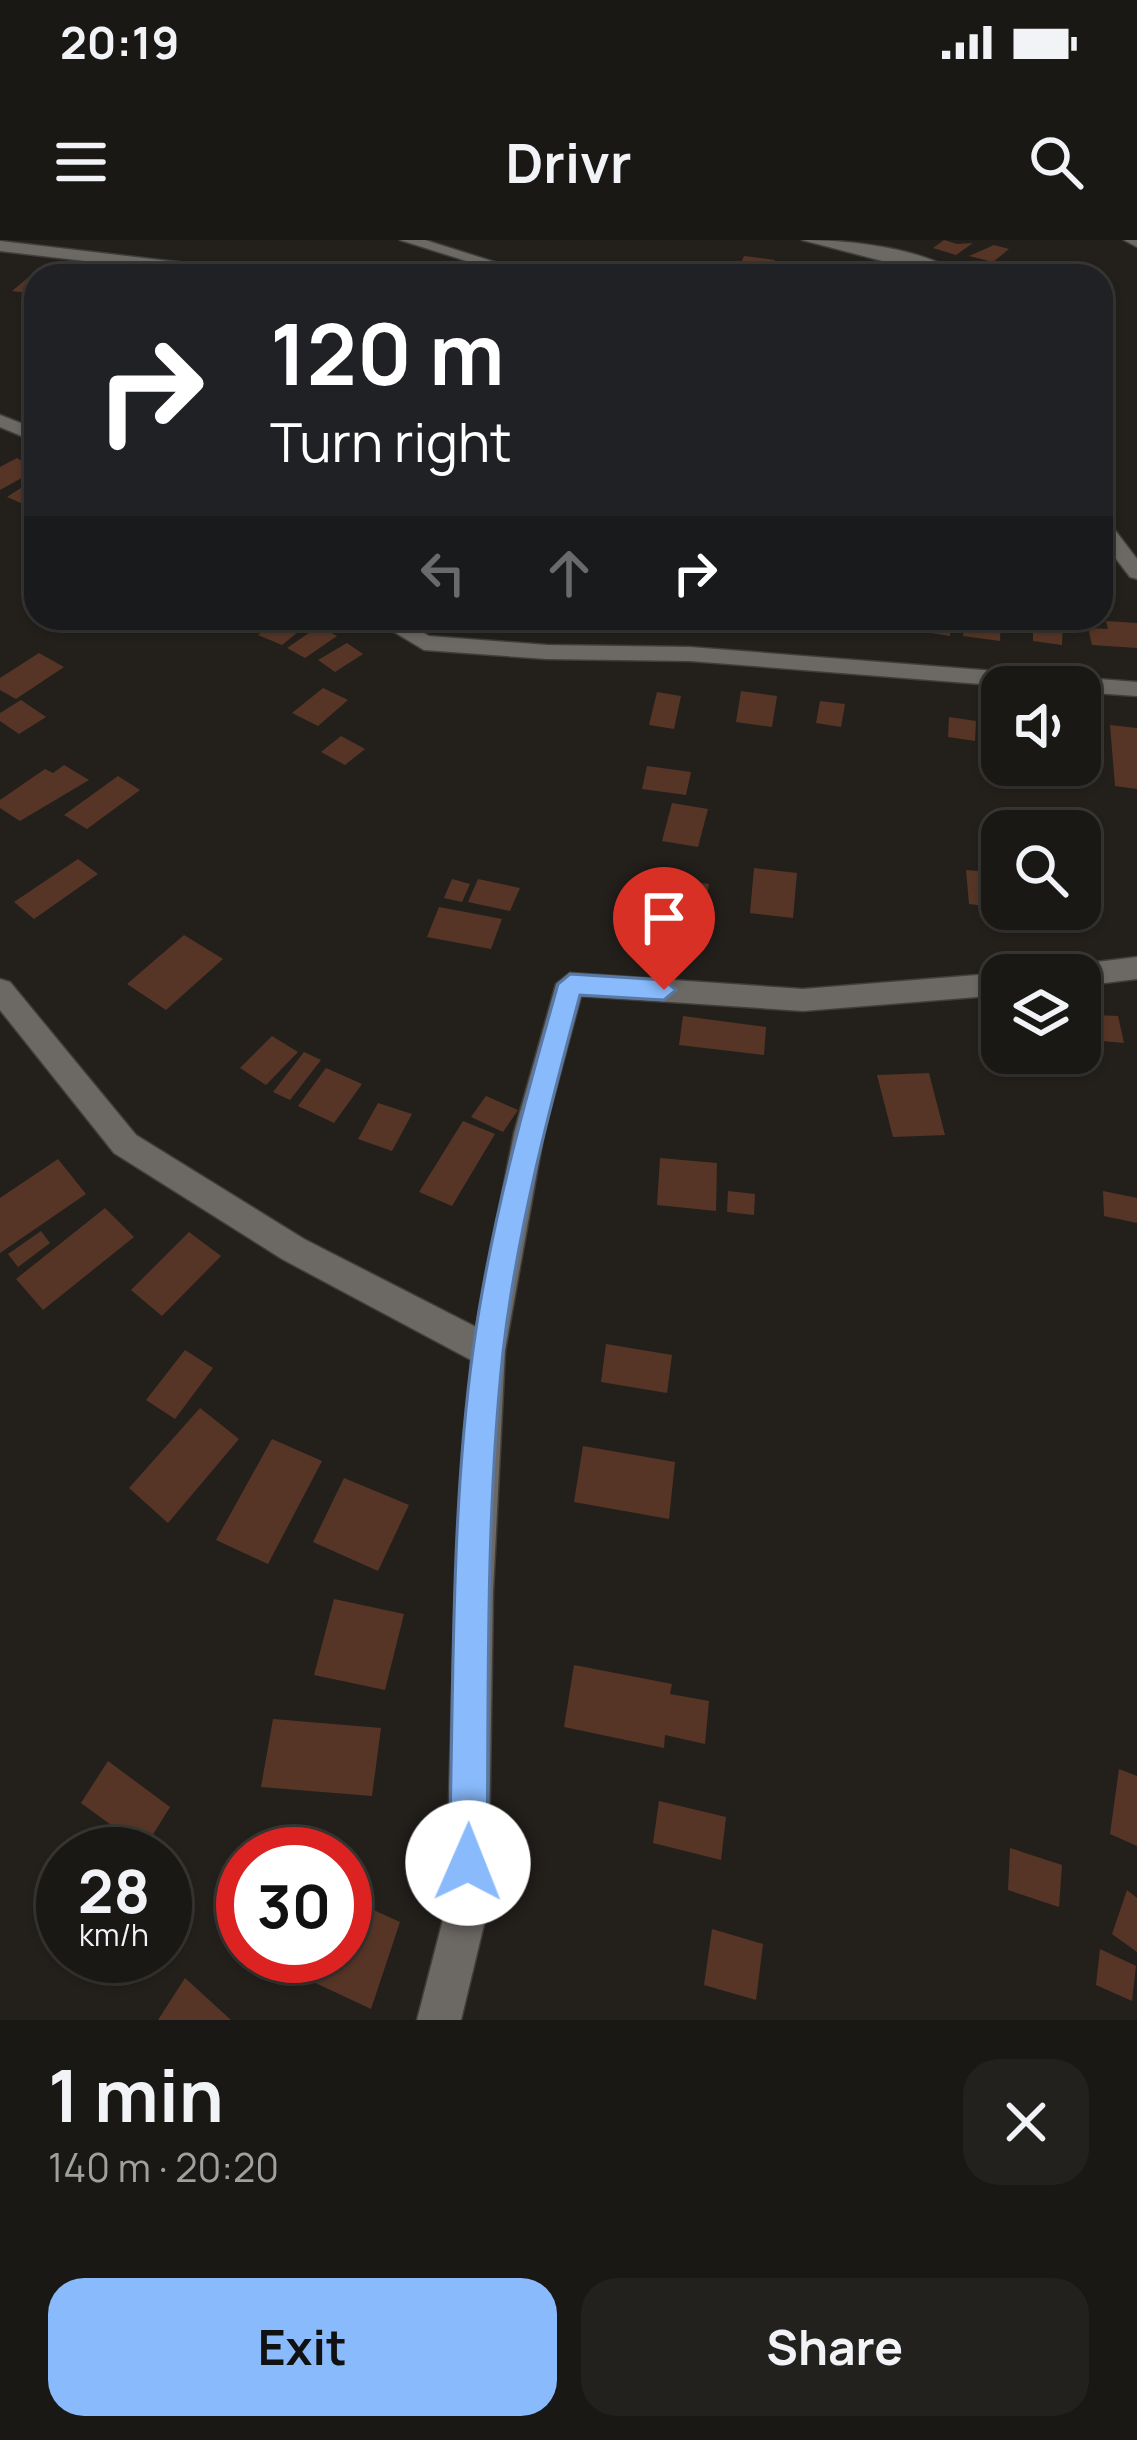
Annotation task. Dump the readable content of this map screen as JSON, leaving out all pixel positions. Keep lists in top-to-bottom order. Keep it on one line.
{"page":{"status":"20:19","header":"Drivr","turn":["120 m","Turn right"],"speed":"28 km/h","limit":"30","heading":["1 min","140 m · 20:20"],"buttons":["Exit","Share"]}}
